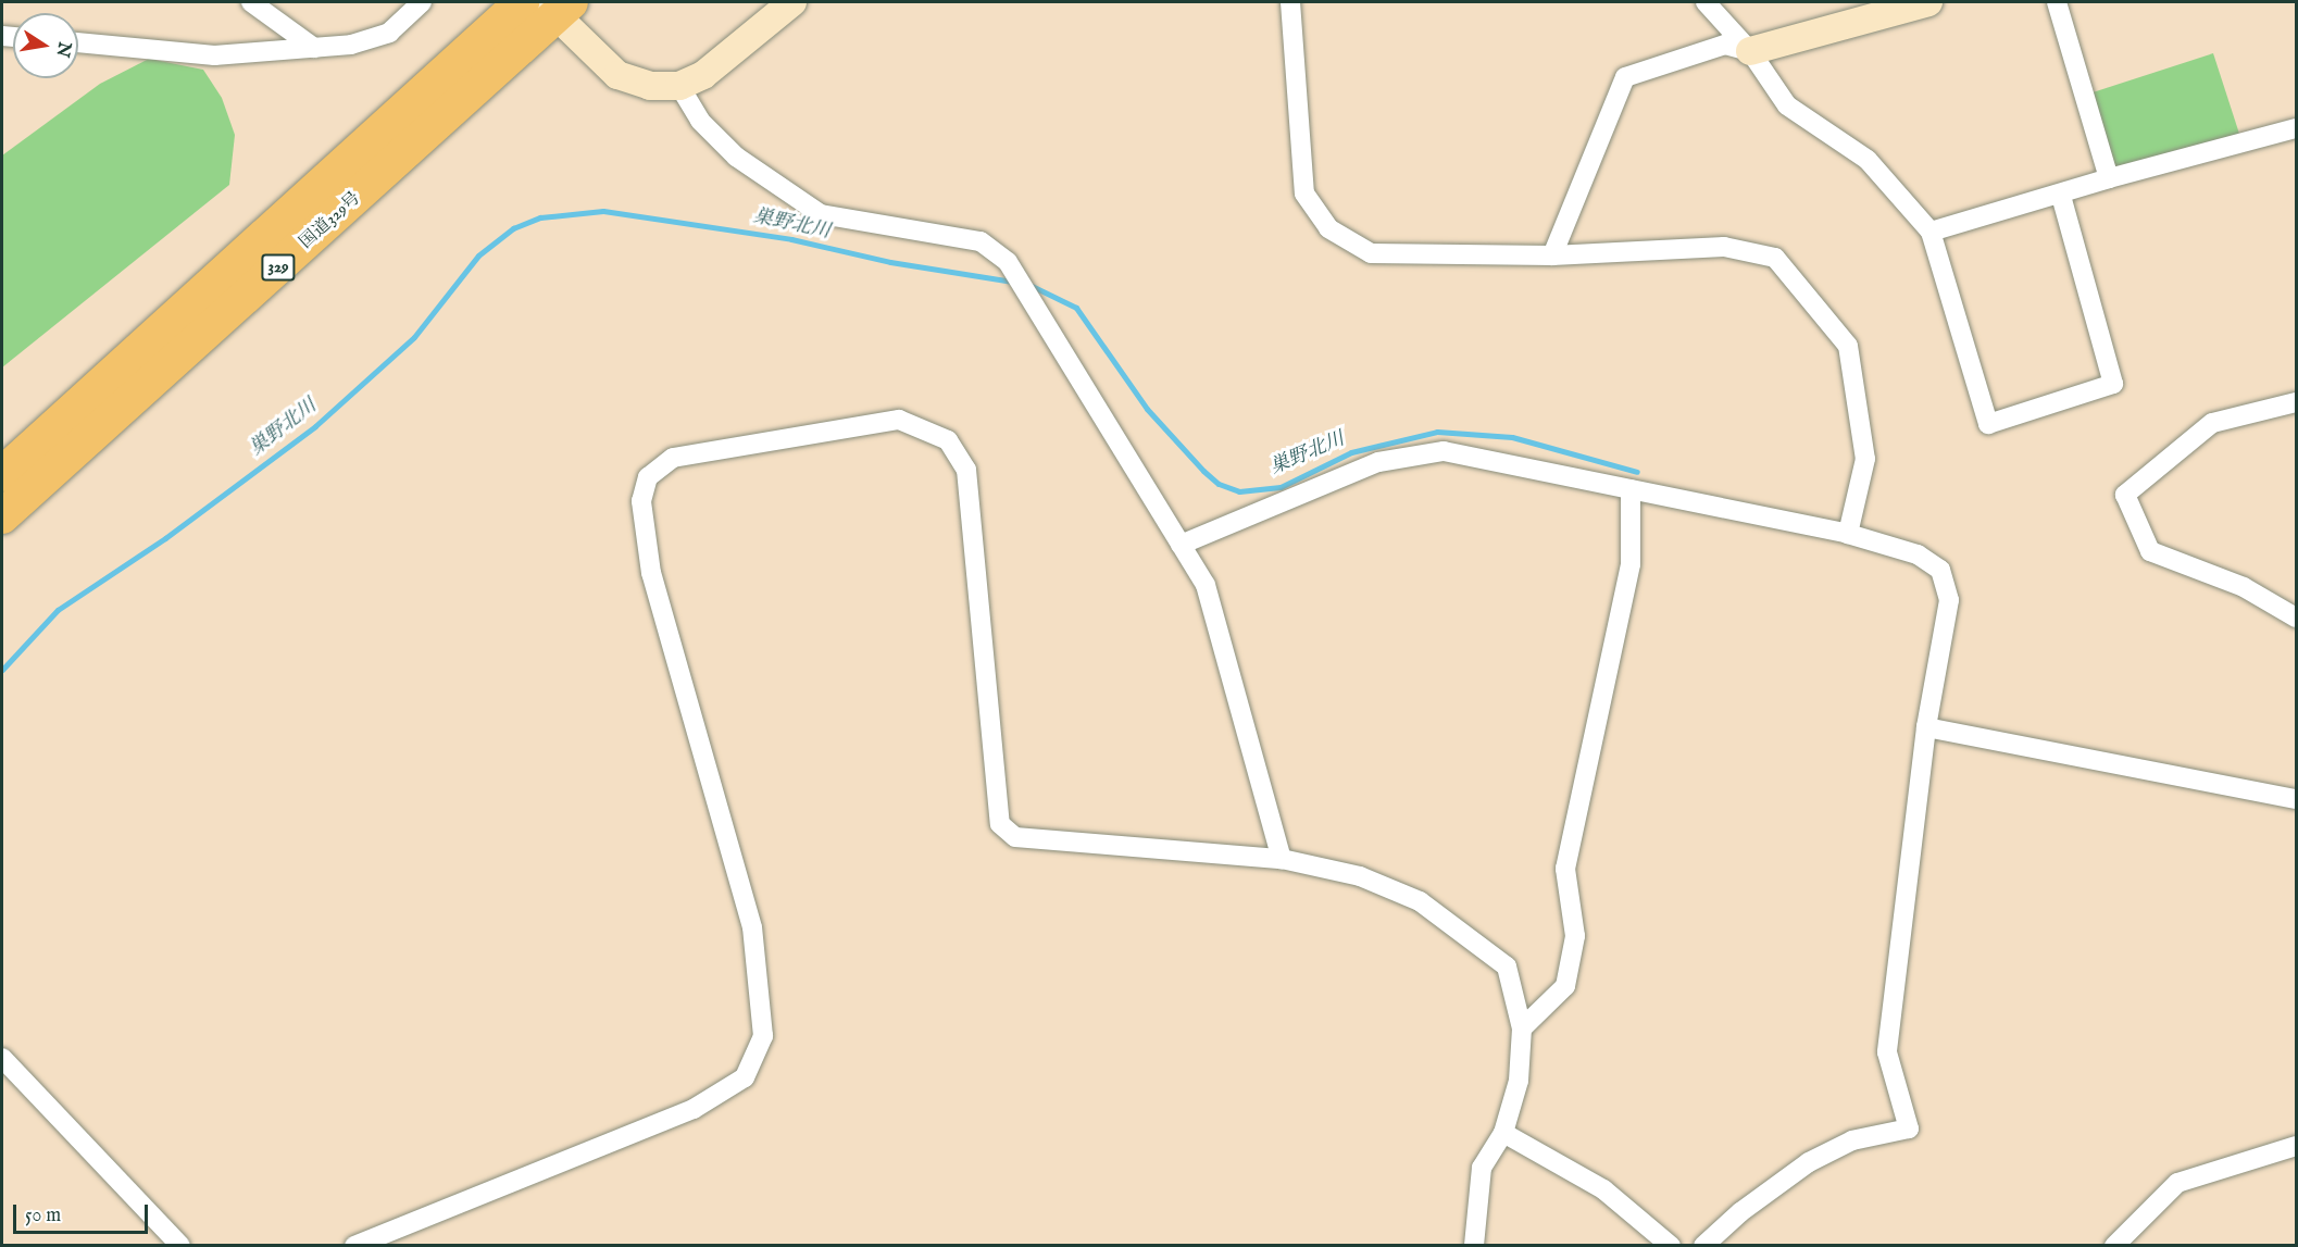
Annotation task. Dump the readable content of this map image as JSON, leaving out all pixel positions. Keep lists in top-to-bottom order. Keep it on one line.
{"streets":{"highway":["国道329号","329"]},"water":["巣野北川"],"scale_bar":"50 m","north":"right"}
